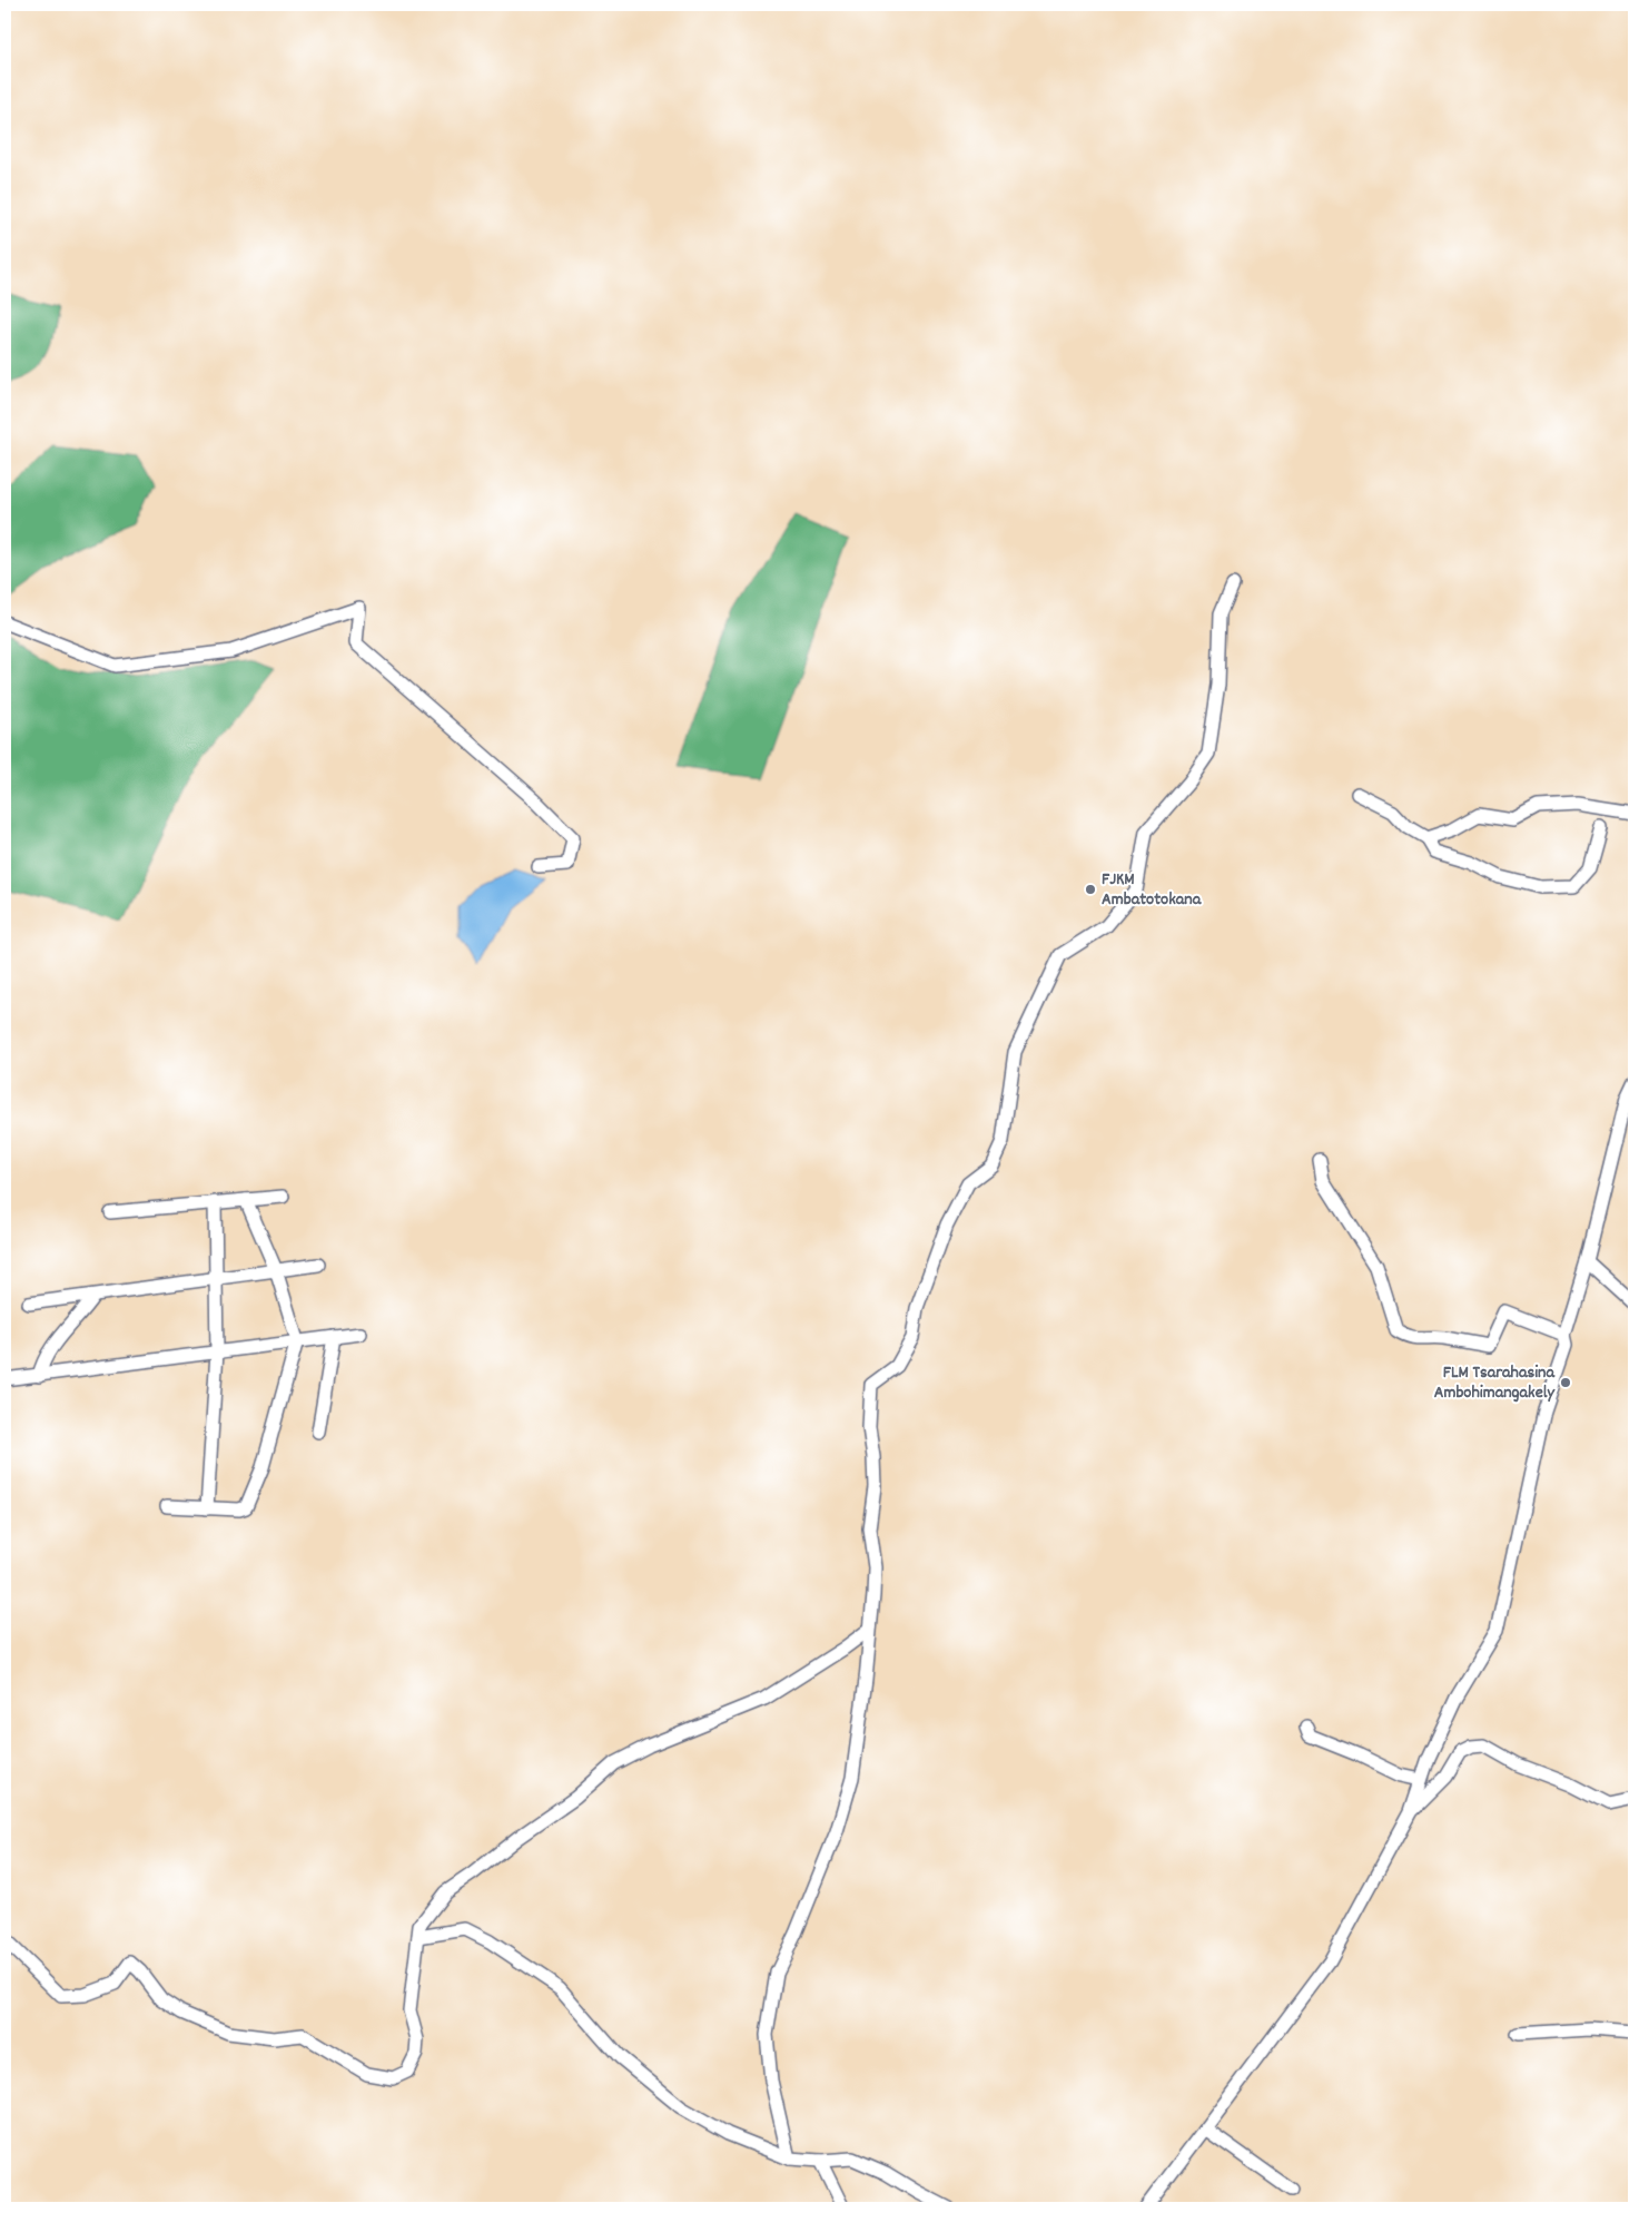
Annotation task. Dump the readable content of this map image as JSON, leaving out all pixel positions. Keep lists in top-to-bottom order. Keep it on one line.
{"places":["FJKM Ambatotokana","FLM Tsarahasina Ambohimangakely"]}
